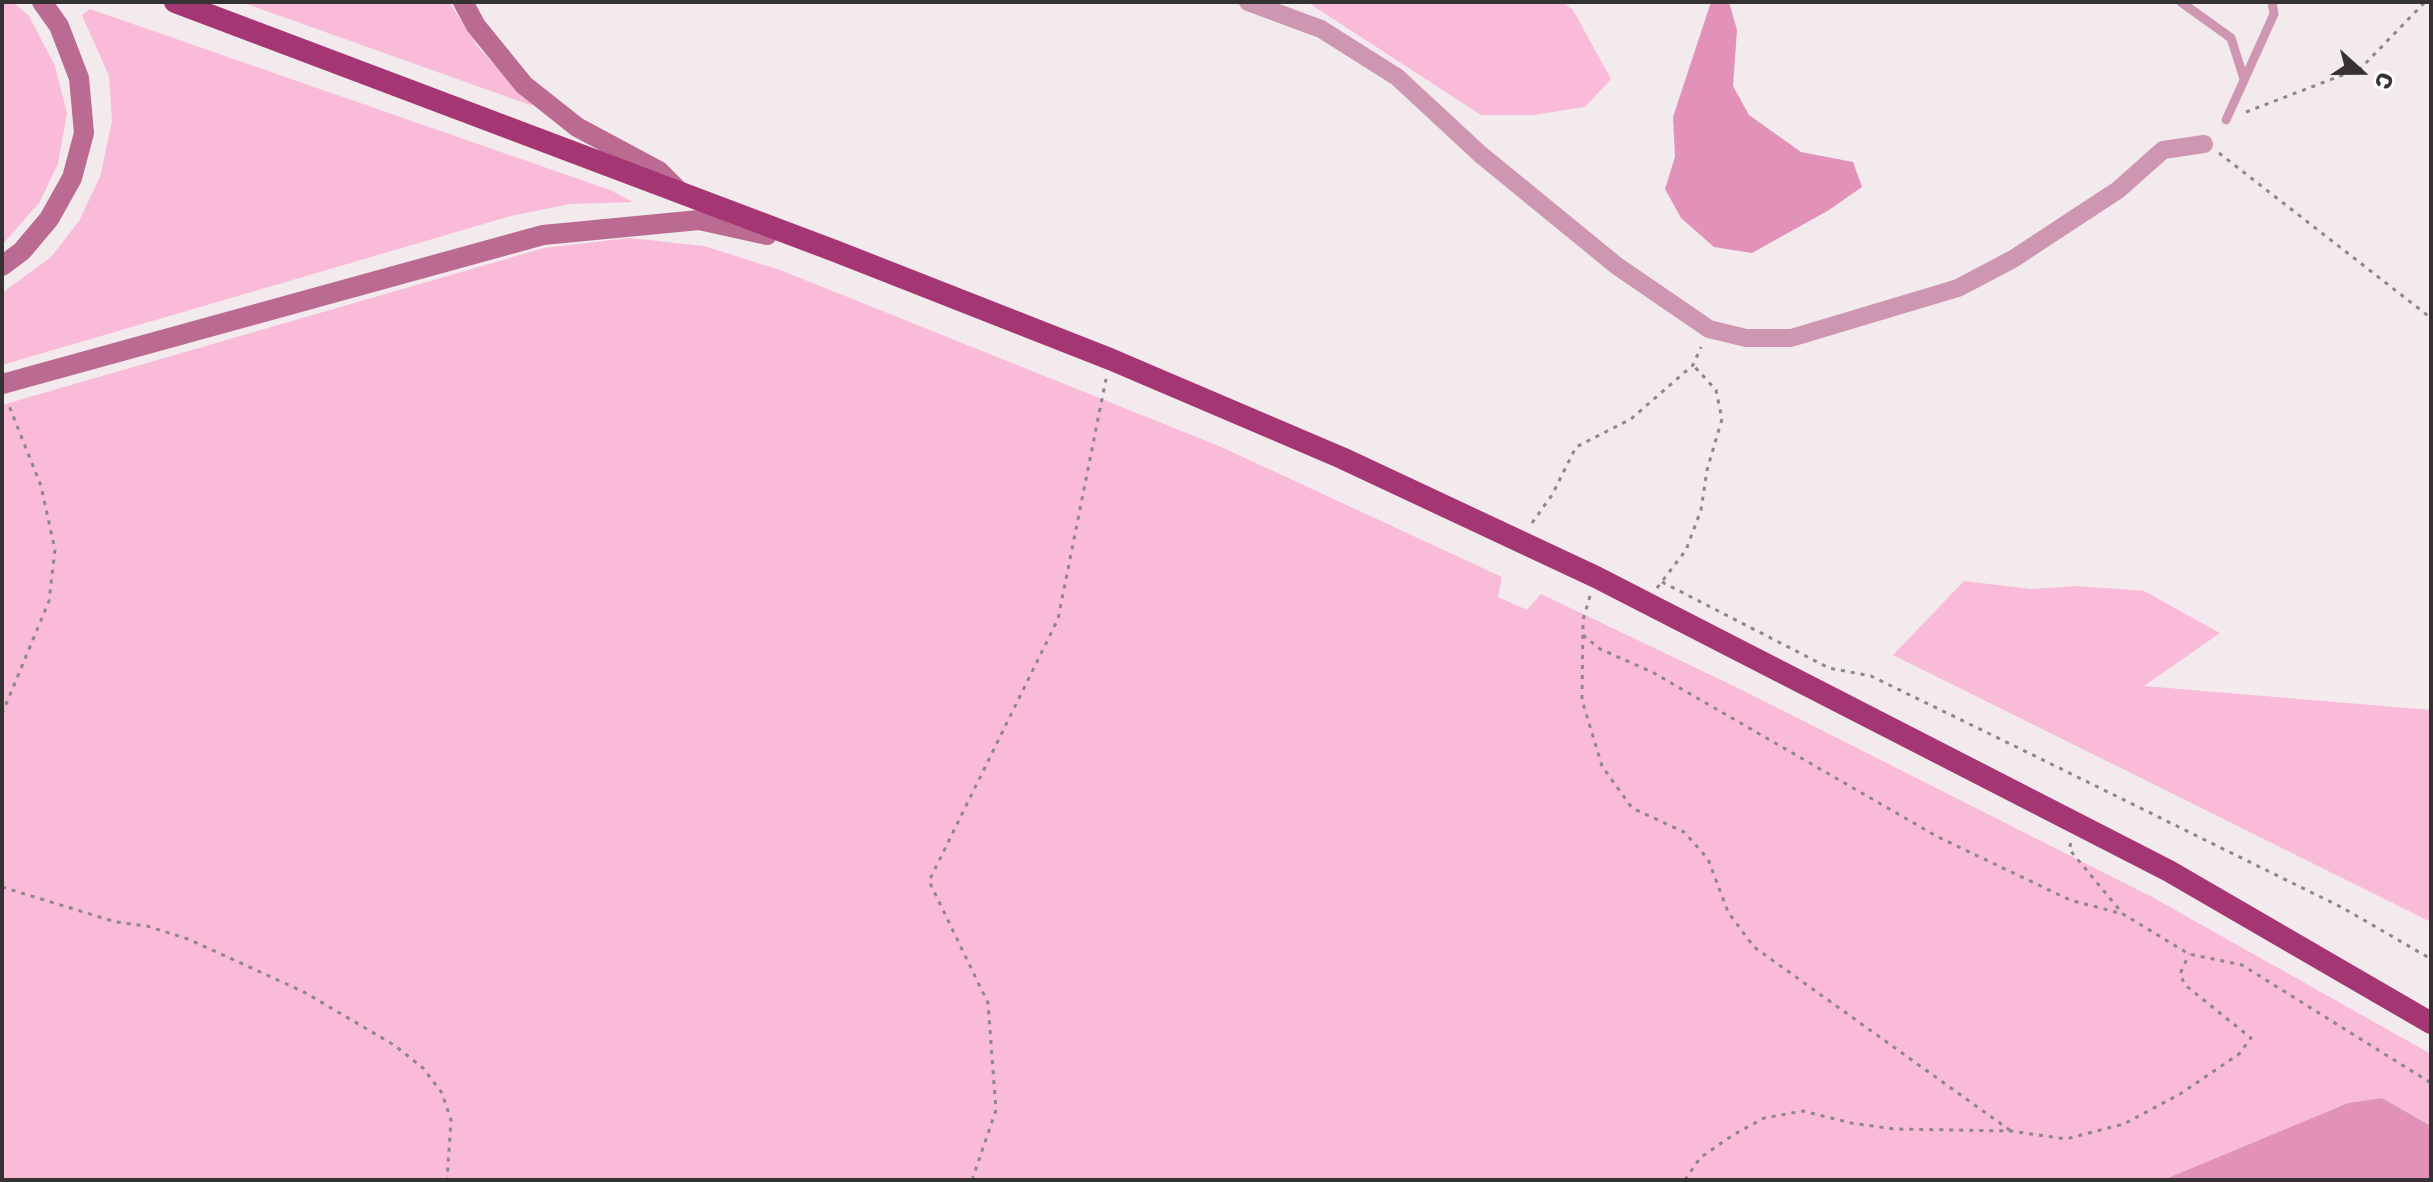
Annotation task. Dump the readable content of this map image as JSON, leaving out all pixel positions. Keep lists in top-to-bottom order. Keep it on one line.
{"north":"right"}
